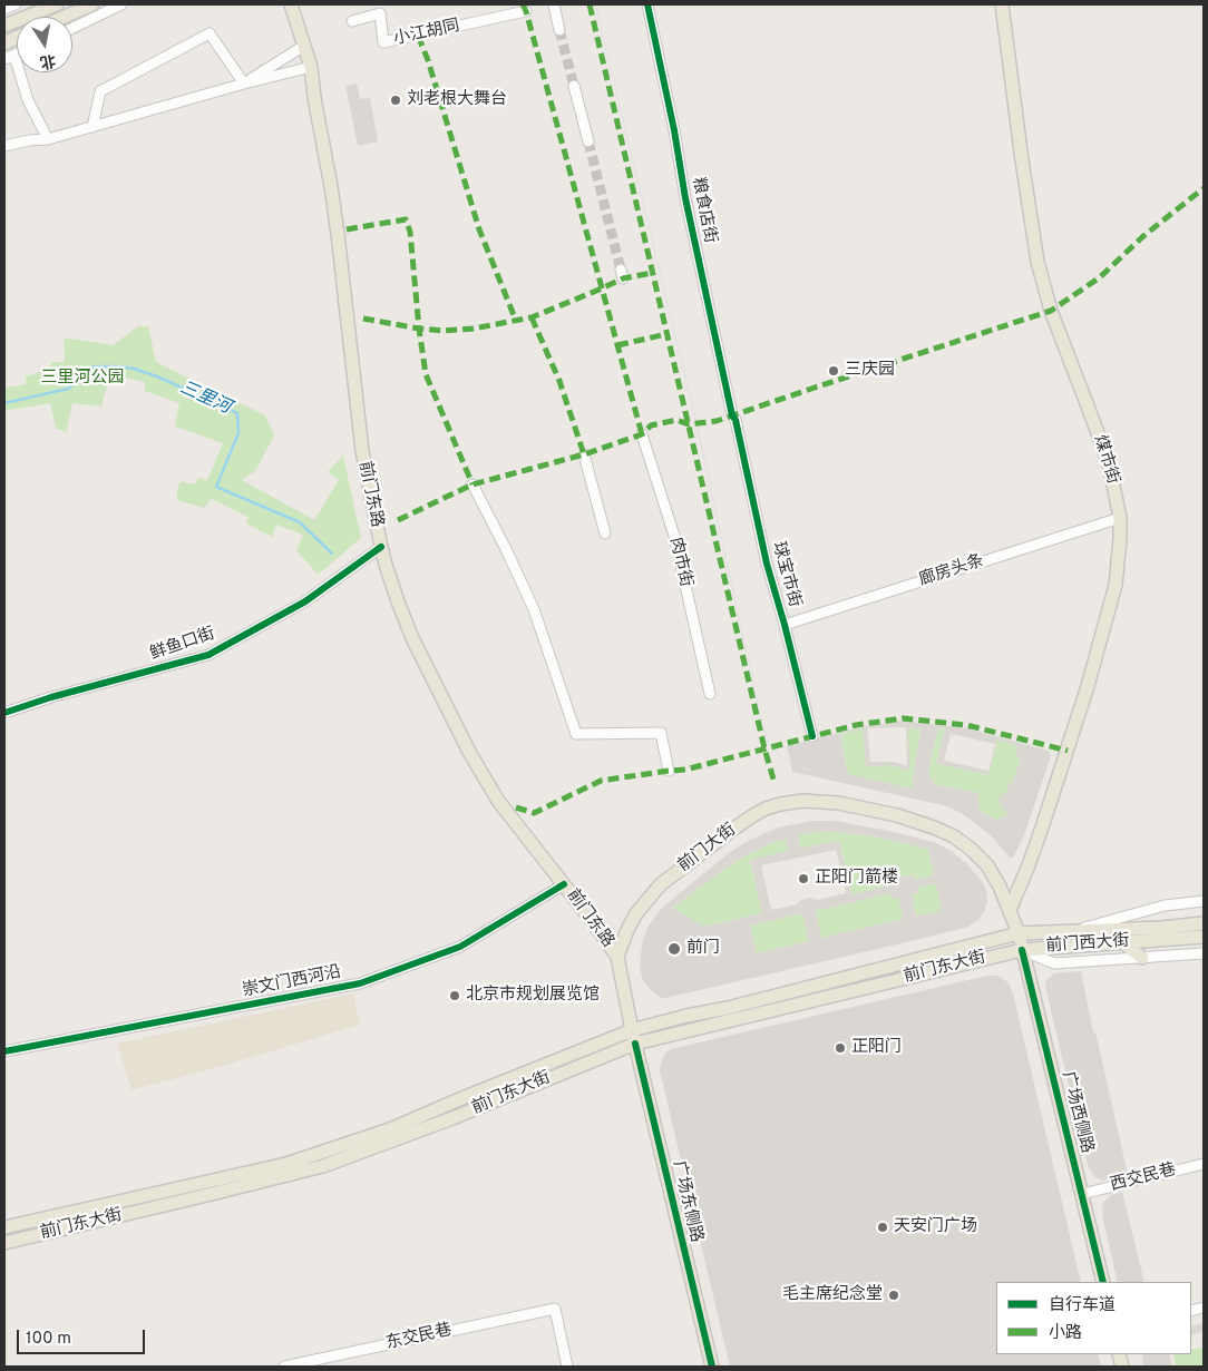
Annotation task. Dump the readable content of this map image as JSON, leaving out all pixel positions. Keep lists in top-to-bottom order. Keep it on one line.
{"streets":{"main road":["煤市街","前门东路","前门大街","前门西大街","前门东大街","广场西侧路","广场东侧路"],"street":["小江胡同","粮食店街","肉市街","廊房头条","球宝市街","鲜鱼口街","崇文门西河沿","西交民巷","东交民巷"]},"crossings":[["粮食店街","球宝市街"],["煤市街","廊房头条"],["煤市街","前门大街"],["煤市街","广场西侧路"],["前门东路","鲜鱼口街"],["前门东路","前门大街"],["前门东路","崇文门西河沿"],["前门东路","广场东侧路"],["廊房头条","球宝市街"],["前门大街","广场西侧路"],["前门大街","广场东侧路"],["前门西大街","前门东大街"],["前门西大街","广场西侧路"],["前门东大街","广场西侧路"],["前门东大街","广场东侧路"],["广场西侧路","西交民巷"]],"water":["三里河"],"parks":["三里河公园"],"places":["刘老根大舞台","三庆园","正阳门箭楼","前门","北京市规划展览馆","正阳门","天安门广场","毛主席纪念堂"],"legend":["自行车道","小路"],"scale_bar":"100 m","north":"bottom"}
